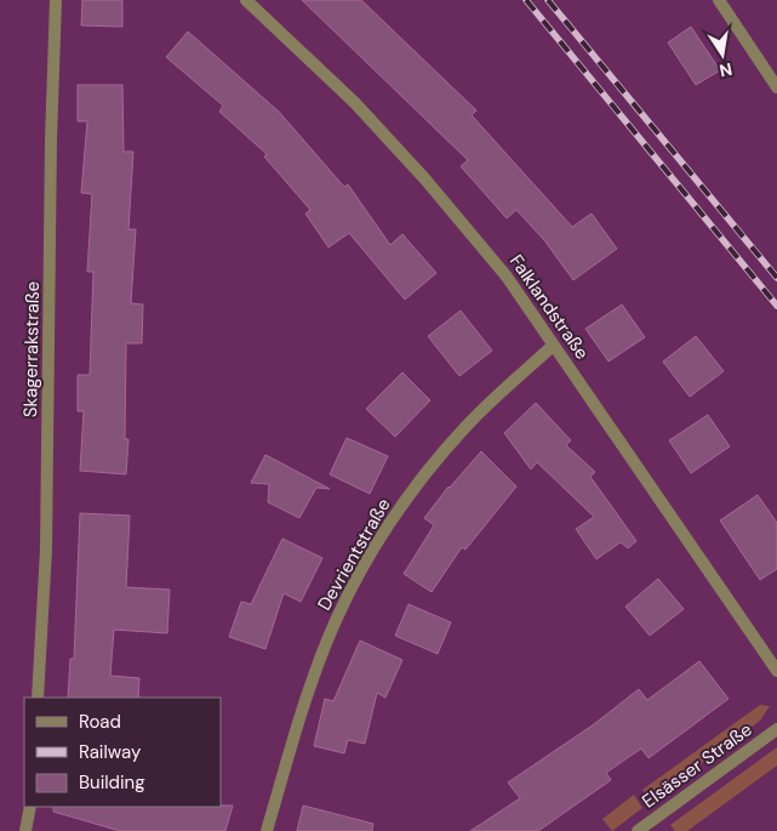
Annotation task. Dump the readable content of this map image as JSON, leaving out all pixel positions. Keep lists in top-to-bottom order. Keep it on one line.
{"streets":{"street":["Falklandstraße","Skagerrakstraße","Devrientstraße","Elsässer Straße"]},"crossings":[["Falklandstraße","Devrientstraße"]],"legend":["Road","Railway","Building"],"north":"bottom"}
